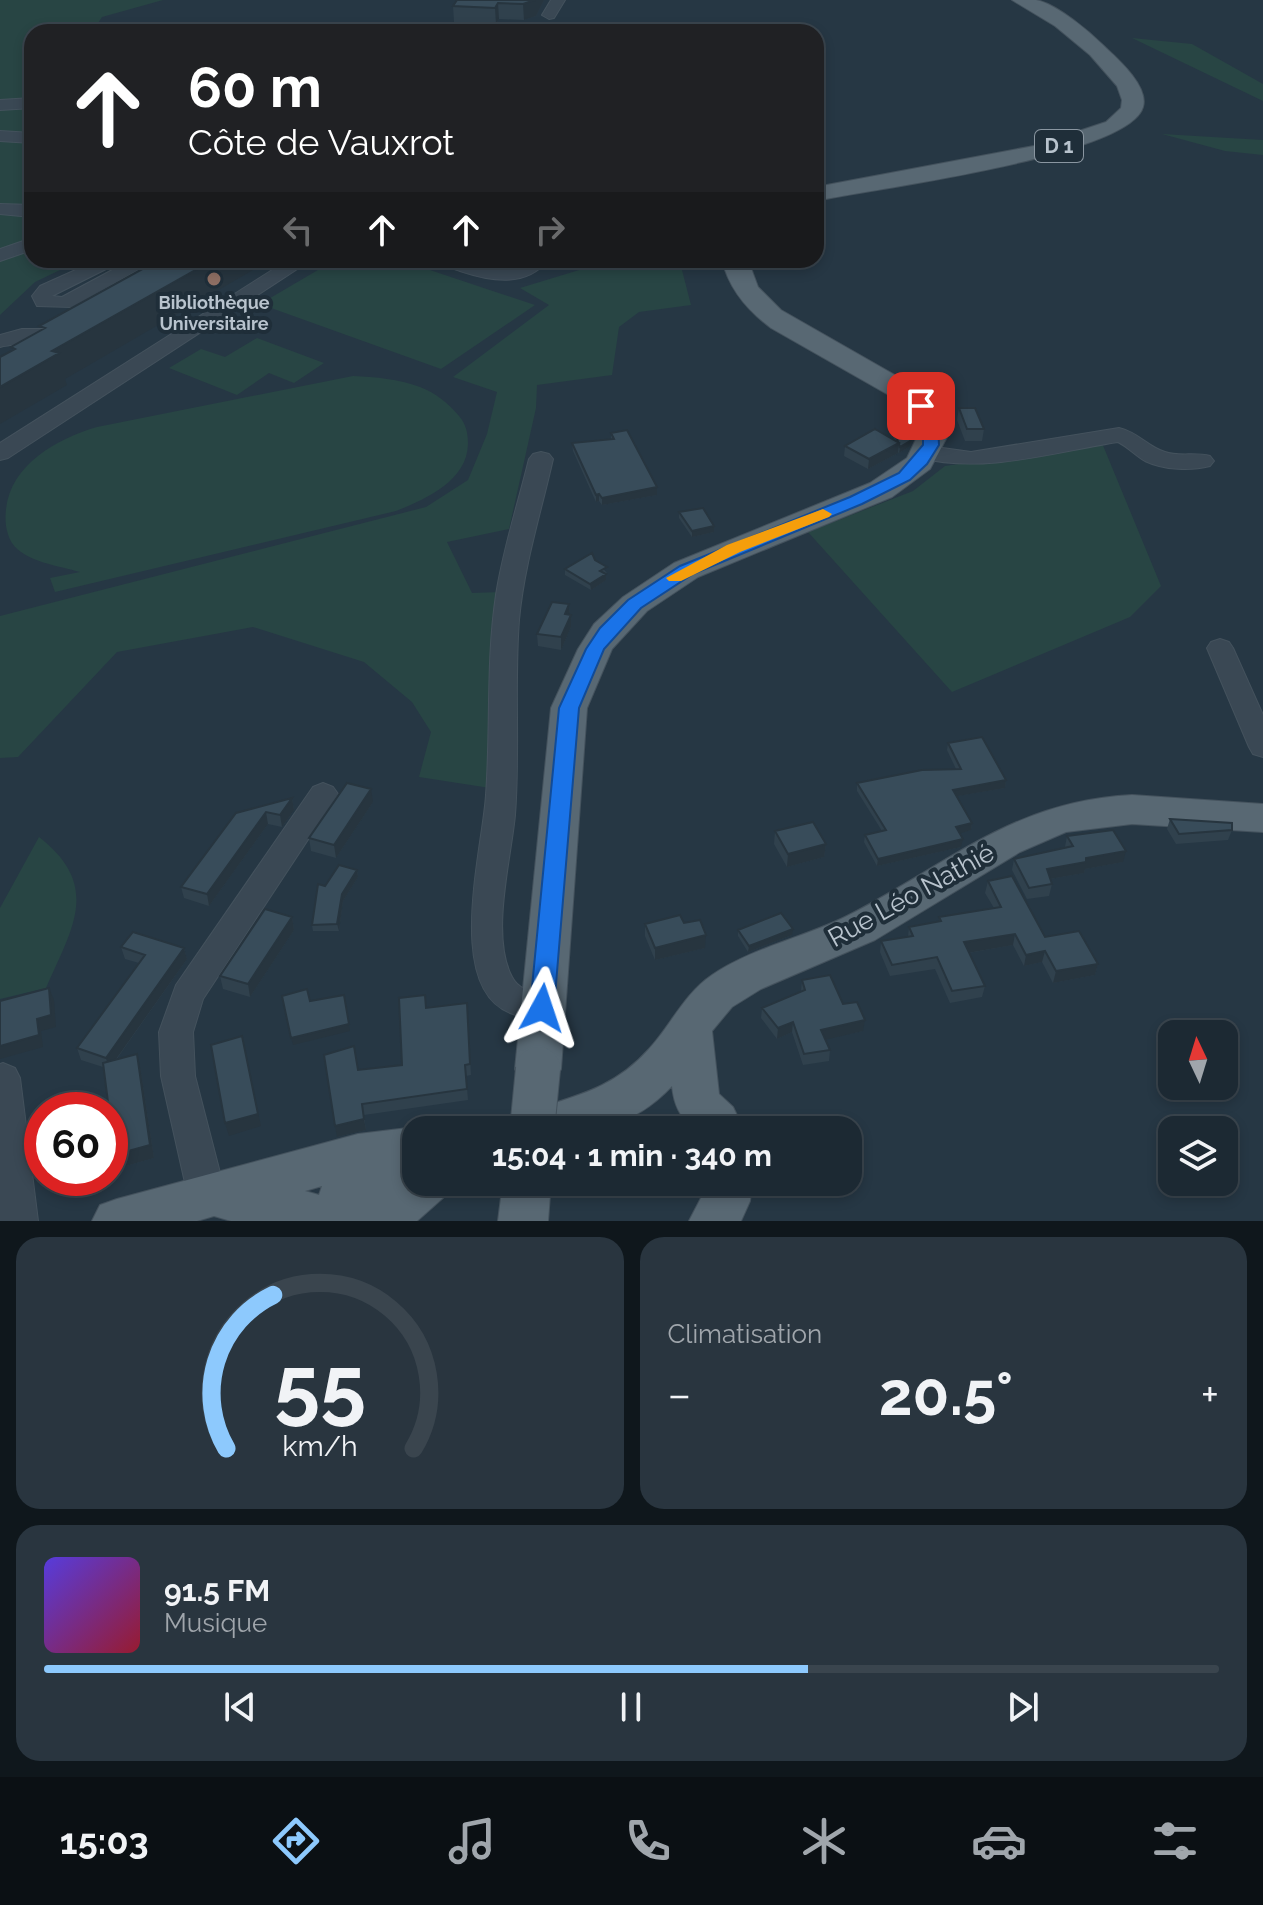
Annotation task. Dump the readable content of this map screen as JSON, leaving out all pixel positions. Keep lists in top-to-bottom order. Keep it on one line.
{"streets":{"main road":["D 1","Rue Léo Nathié"]},"places":["Bibliothèque Universitaire"],"north":"top","page":{"turn":["60 m","Côte de Vauxrot"],"limit":"60","trip":"15:04 · 1 min · 340 m","tile":"Climatisation","heat":["−","20.5°","+"],"song":["91.5 FM","Musique"],"tabs":"15:03","gauge":["55","km/h"]}}
